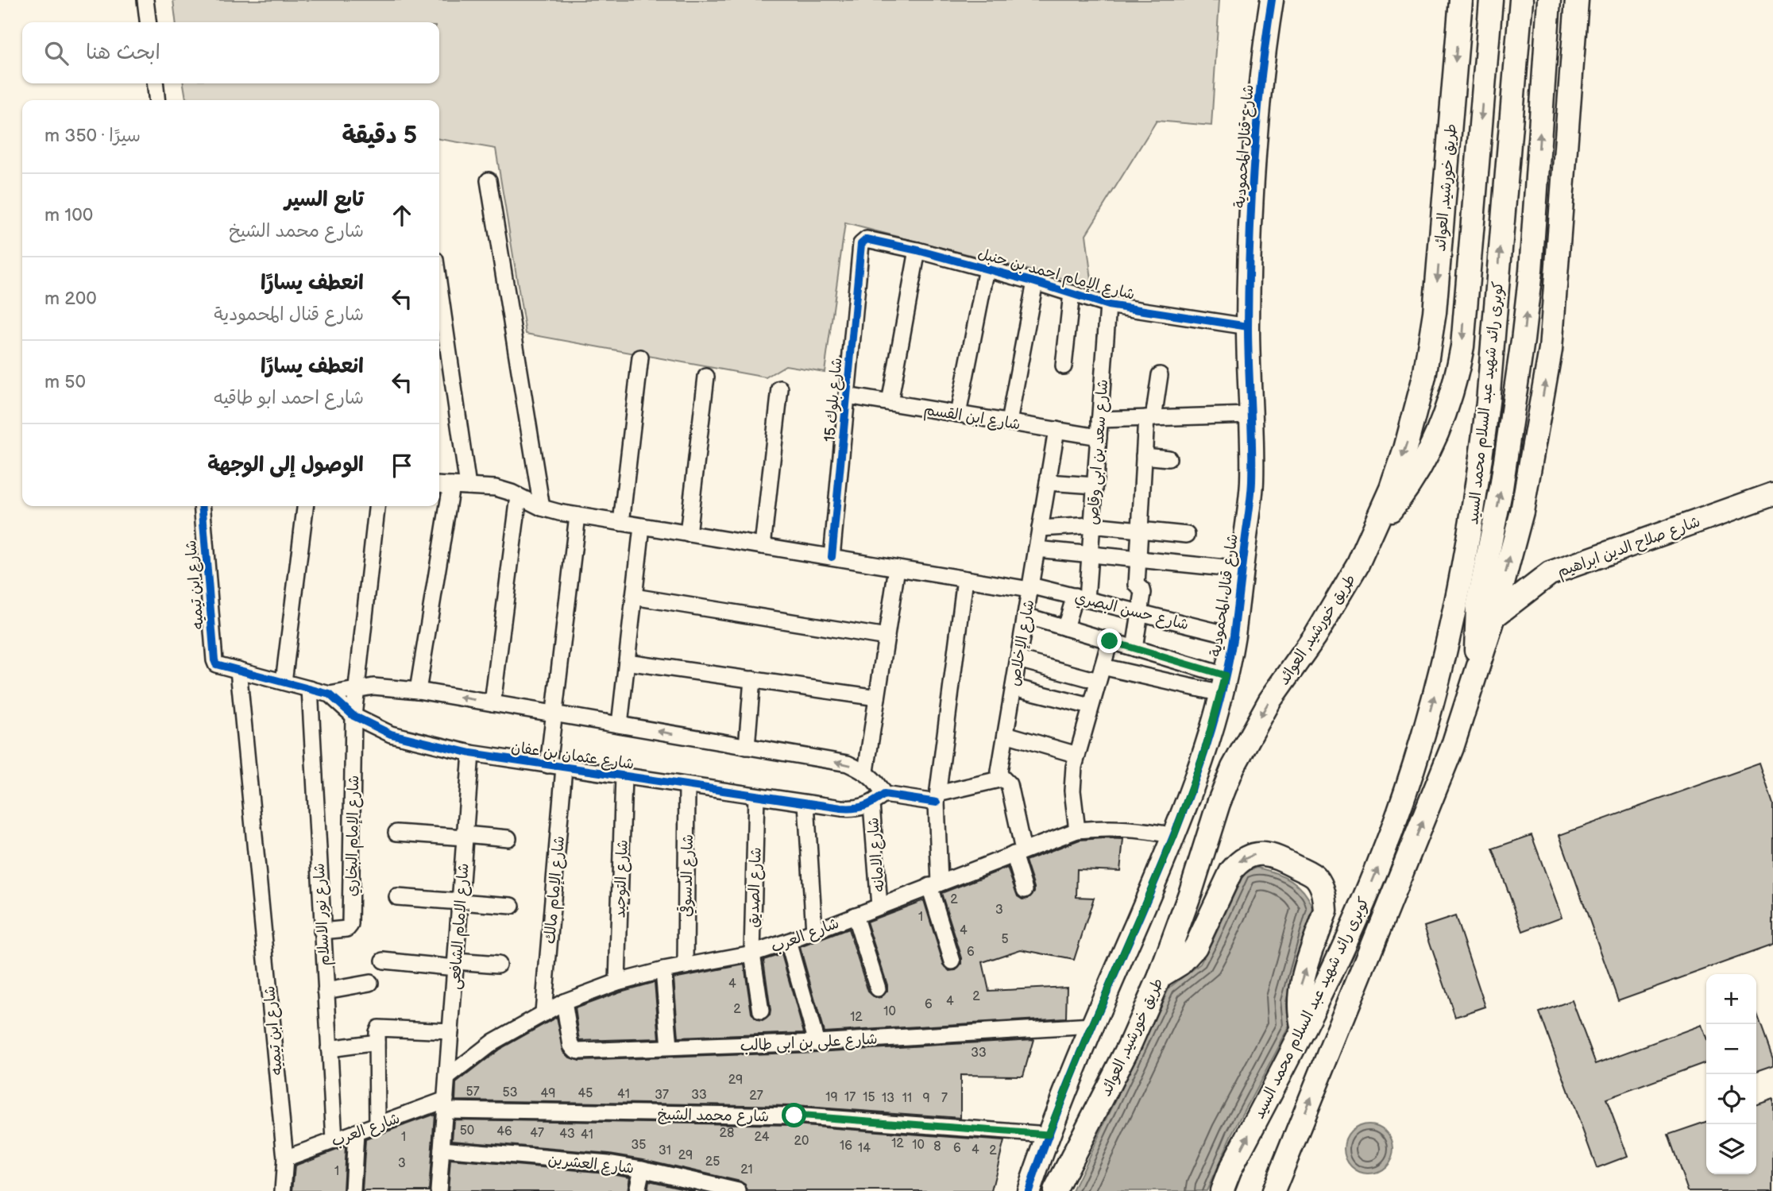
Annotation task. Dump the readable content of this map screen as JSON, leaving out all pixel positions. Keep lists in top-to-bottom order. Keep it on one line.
{"streets":{"main road":["شارع قنال المحمودية","طريق خورشيد, العوائد","كوبرى رائد شهيد عبد السلام محمد السيد","شارع صلاح الدين ابراهيم"],"street":["شارع الإمام احمد بن حنبل","شارع بلوك 15","شارع ابن القسم","شارع سعد بن ابى وقاص","شارع ابن تيميه","شارع حسن البصري","شارع الإخلاص","شارع عثمان بن عفان","شارع الإمام البخاري","شارع الامانه","شارع الدسوقي","شارع التوحيد","شارع الصديق","شارع الإمام مالك","شارع نور الاسلام","شارع الإمام الشافعى","شارع العرب","شارع على بن ابى طالب","شارع محمد الشيخ","شارع العشرين"]},"crossings":[["شارع قنال المحمودية","شارع الإمام احمد بن حنبل"],["شارع قنال المحمودية","شارع حسن البصري"],["شارع قنال المحمودية","شارع العرب"],["شارع قنال المحمودية","شارع على بن ابى طالب"],["شارع قنال المحمودية","شارع محمد الشيخ"],["طريق خورشيد, العوائد","كوبرى رائد شهيد عبد السلام محمد السيد"],["شارع الإمام احمد بن حنبل","شارع بلوك 15"],["شارع الإمام احمد بن حنبل","شارع سعد بن ابى وقاص"],["شارع بلوك 15","شارع ابن القسم"],["شارع بلوك 15","شارع حسن البصري"],["شارع ابن القسم","شارع سعد بن ابى وقاص"],["شارع ابن القسم","شارع الإخلاص"],["شارع سعد بن ابى وقاص","شارع حسن البصري"],["شارع ابن تيميه","شارع عثمان بن عفان"],["شارع ابن تيميه","شارع العرب"],["شارع حسن البصري","شارع الإخلاص"],["شارع حسن البصري","شارع الإمام مالك"],["شارع الإخلاص","شارع العرب"],["شارع عثمان بن عفان","شارع الإمام البخاري"],["شارع عثمان بن عفان","شارع الامانه"],["شارع عثمان بن عفان","شارع الدسوقي"],["شارع عثمان بن عفان","شارع التوحيد"],["شارع عثمان بن عفان","شارع الصديق"],["شارع عثمان بن عفان","شارع الإمام مالك"],["شارع عثمان بن عفان","شارع نور الاسلام"],["شارع عثمان بن عفان","شارع الإمام الشافعى"],["شارع الإمام البخاري","شارع نور الاسلام"],["شارع الامانه","شارع العرب"],["شارع الدسوقي","شارع العرب"],["شارع التوحيد","شارع العرب"],["شارع الصديق","شارع العرب"],["شارع الإمام مالك","شارع العرب"],["شارع نور الاسلام","شارع العرب"],["شارع الإمام الشافعى","شارع العرب"],["شارع الإمام الشافعى","شارع محمد الشيخ"],["شارع الإمام الشافعى","شارع العشرين"],["شارع العرب","شارع على بن ابى طالب"],["شارع العرب","شارع محمد الشيخ"]],"house_numbers":["2","3","1","4","5","6","4","2","4","6","2","10","12","33","29","57","53","49","45","41","37","33","27","19","17","15","13","11","9","7","50","46","47","28","43","41","1","24","20","12","35","10","16","8","14","6","4","31","2","29","25","3","21","1"],"page":{"search":"ابحث هنا","heading":["5 دقيقة","سيرًا · 350 m"],"list":[["تابع السير","شارع محمد الشيخ","100 m"],["انعطف يسارًا","شارع قنال المحمودية","200 m"],["انعطف يسارًا","شارع احمد ابو طاقيه","50 m"],"الوصول إلى الوجهة"],"map_buttons":["+","−"]}}
